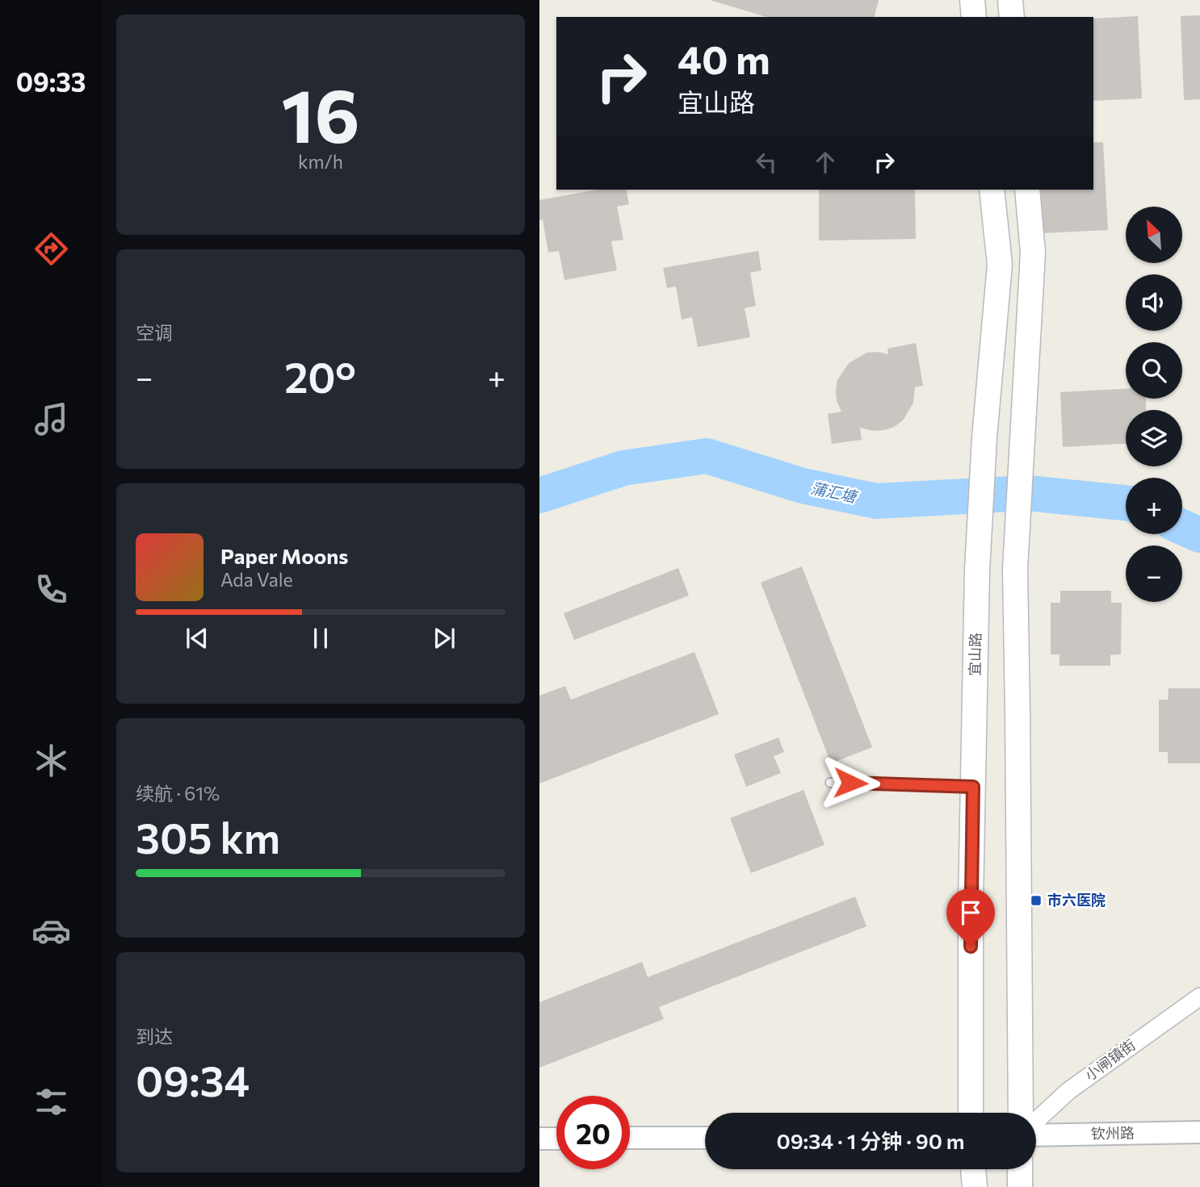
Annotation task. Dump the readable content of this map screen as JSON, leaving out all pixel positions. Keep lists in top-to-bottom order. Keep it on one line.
{"streets":{"main road":["宜山路"],"street":["小闸镇街","钦州路"]},"water":["蒲汇塘"],"places":{"transit":["市六医院"]},"north":"top left","page":{"tabs":"09:33","tile":[["16","km/h"],"空调",["续航 · 61%","305 km"],["到达","09:34"]],"turn":["40 m","宜山路"],"map_buttons":["+","−"],"heat":["−","20°","+"],"song":["Paper Moons","Ada Vale"],"limit":"20","trip":"09:34 · 1 分钟 · 90 m"}}
